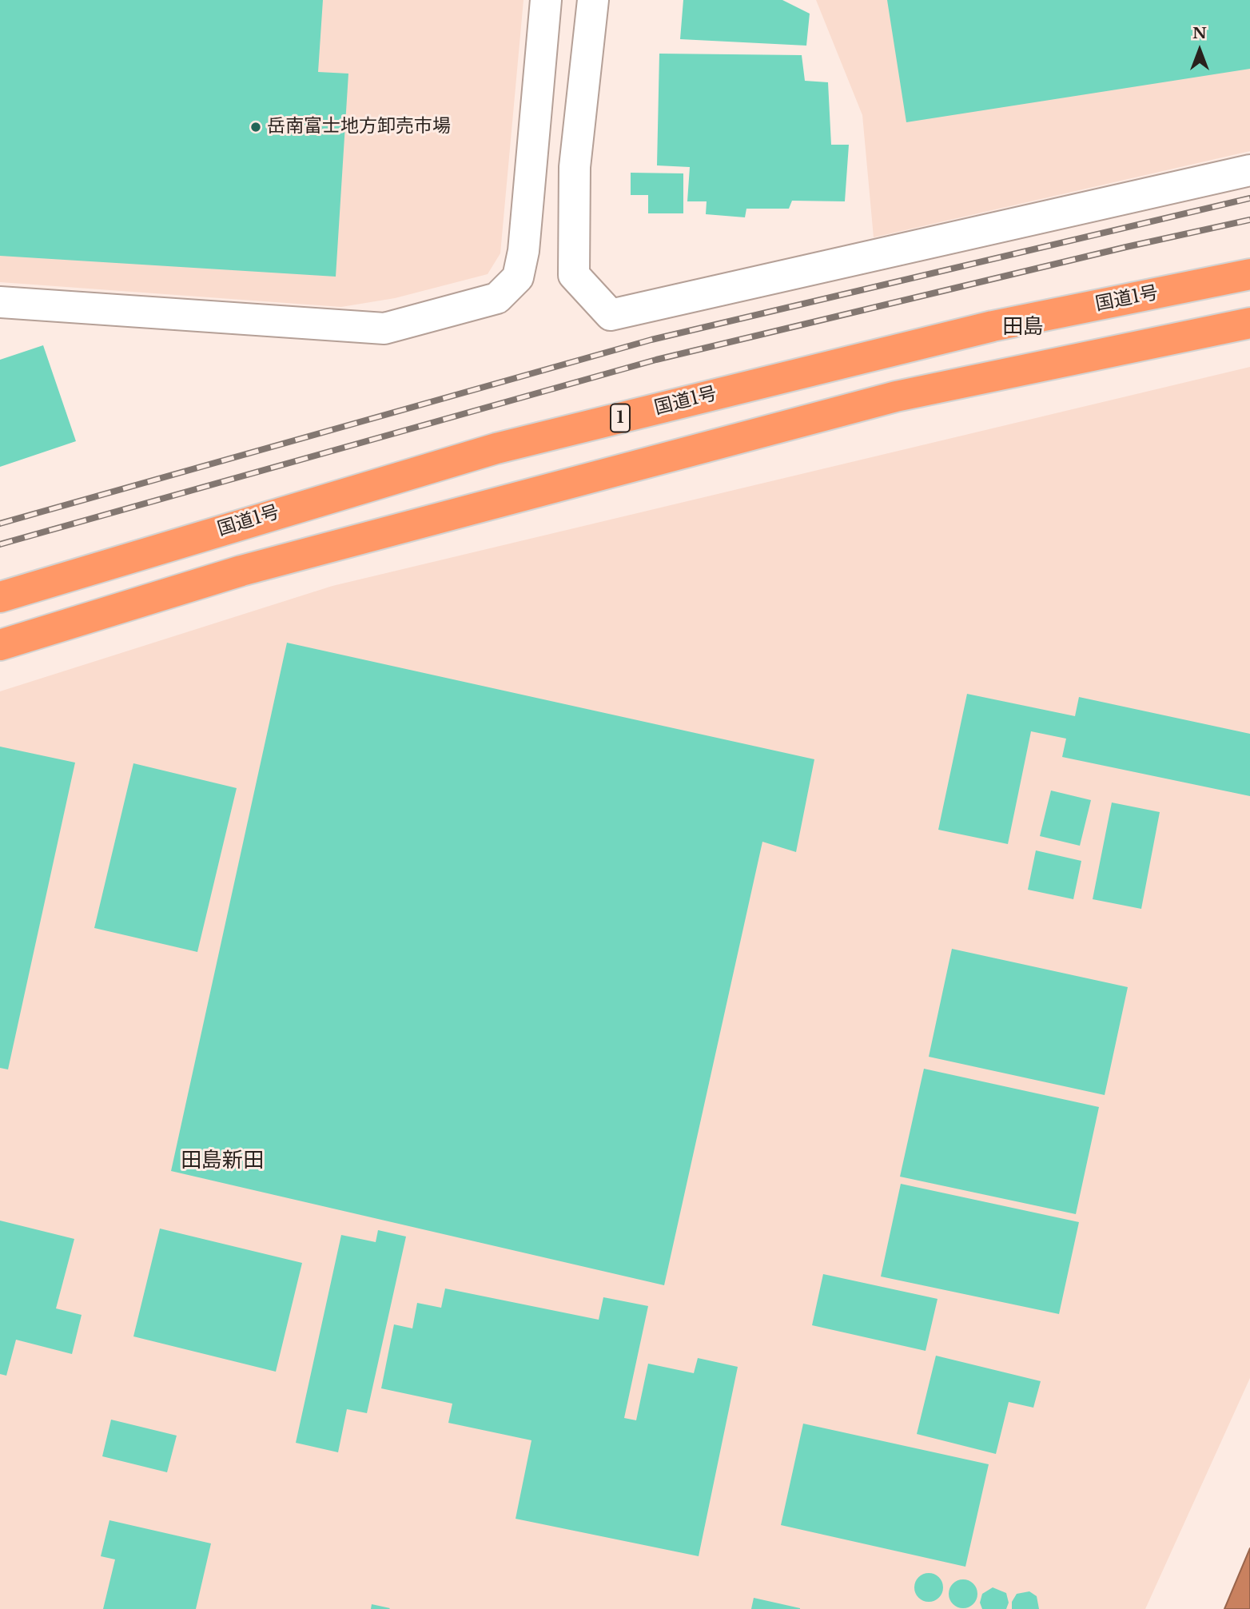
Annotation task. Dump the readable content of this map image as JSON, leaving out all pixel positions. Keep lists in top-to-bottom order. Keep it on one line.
{"streets":{"highway":["国道1号","1"]},"districts":["田島","田島新田"],"places":["岳南富士地方卸売市場"],"north":"top"}
